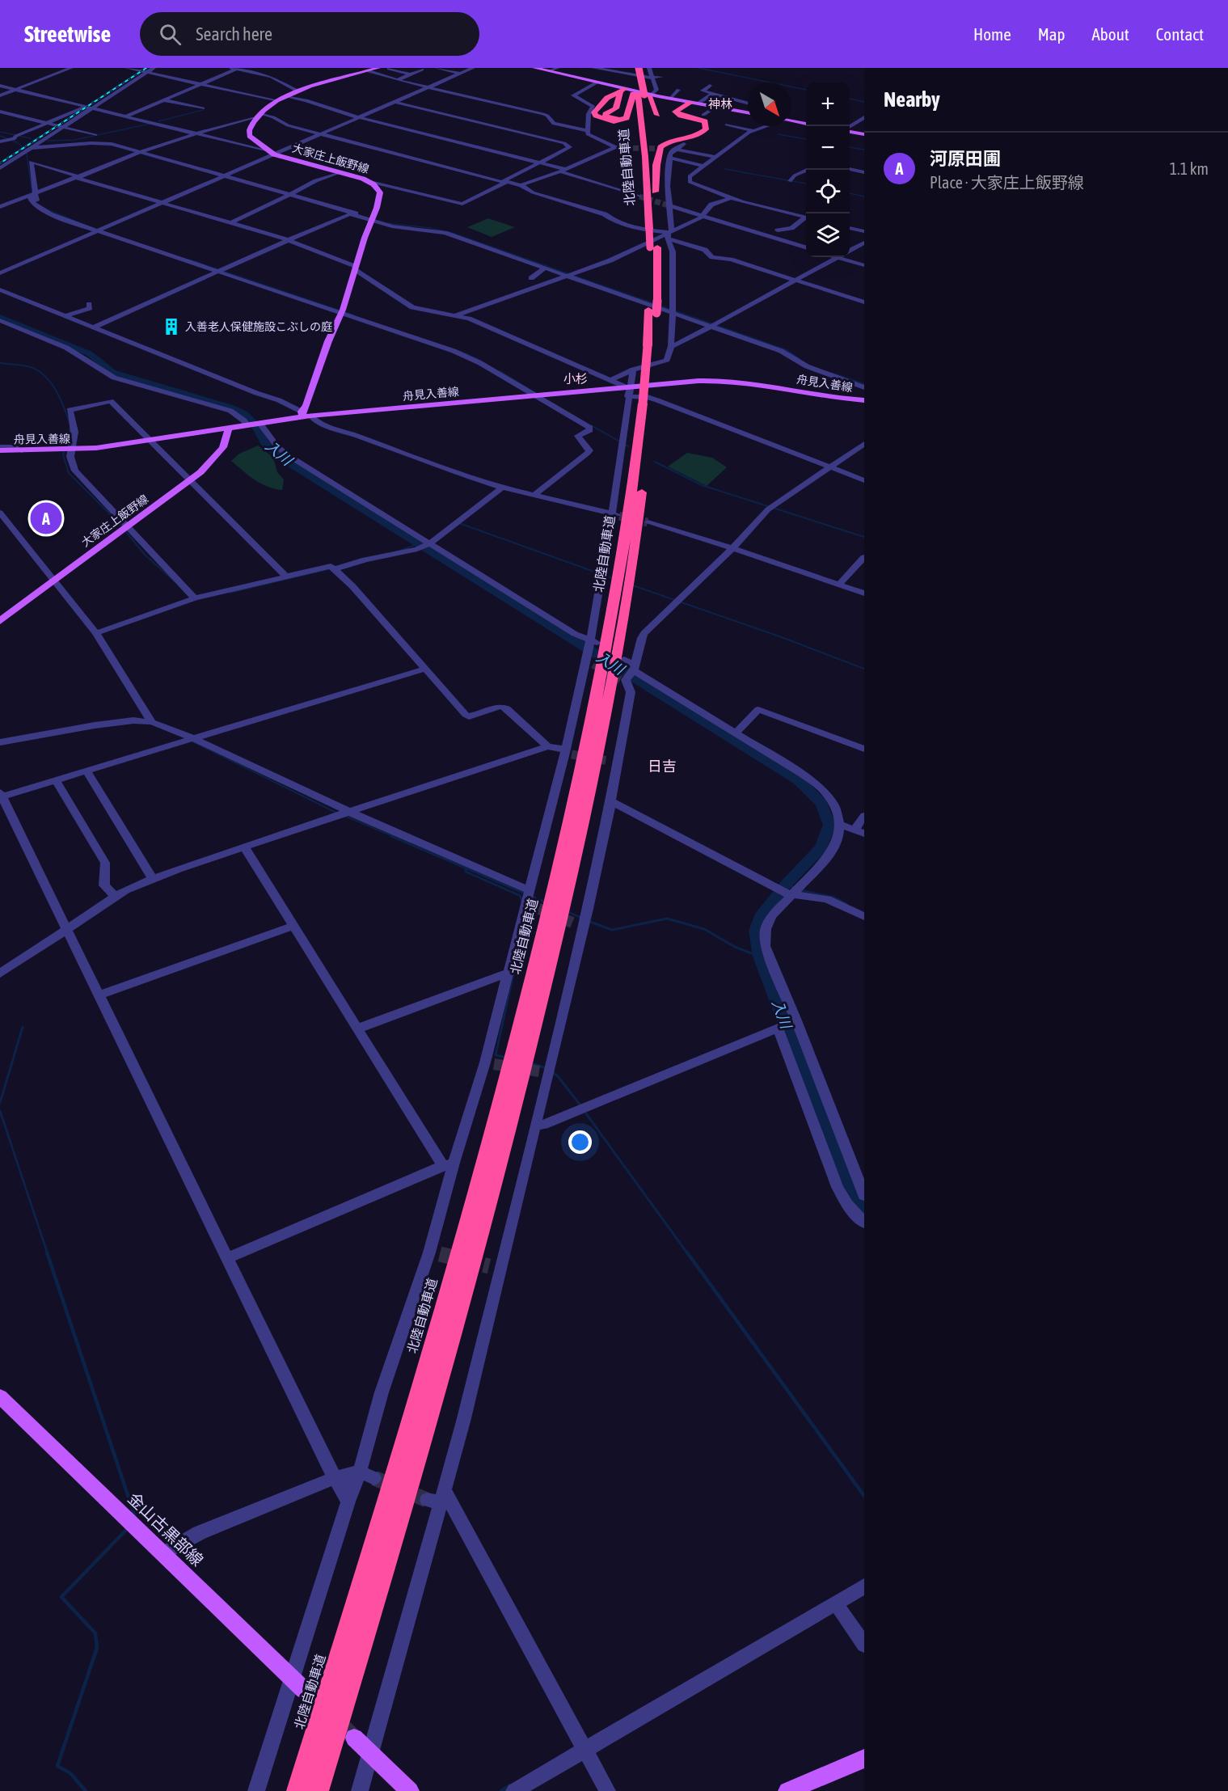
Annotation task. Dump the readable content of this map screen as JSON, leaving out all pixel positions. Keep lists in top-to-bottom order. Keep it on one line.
{"streets":{"highway":["北陸自動車道"],"main road":["大家庄上飯野線","舟見入善線","金山古黒部線"]},"crossings":[["大家庄上飯野線","舟見入善線"]],"districts":["神林","小杉","日吉"],"water":["入川"],"places":{"building":["入善老人保健施設こぶしの庭"]},"north":"bottom right","page":{"header":"Streetwise","search":"Search here","nav":["Home","Map","About","Contact"],"heading":"Nearby","map_buttons":["+","−"],"list":[{"mark":"A","name":"河原田圃","note":"Place · 大家庄上飯野線","value":"1.1 km"}],"pins":"A"}}
